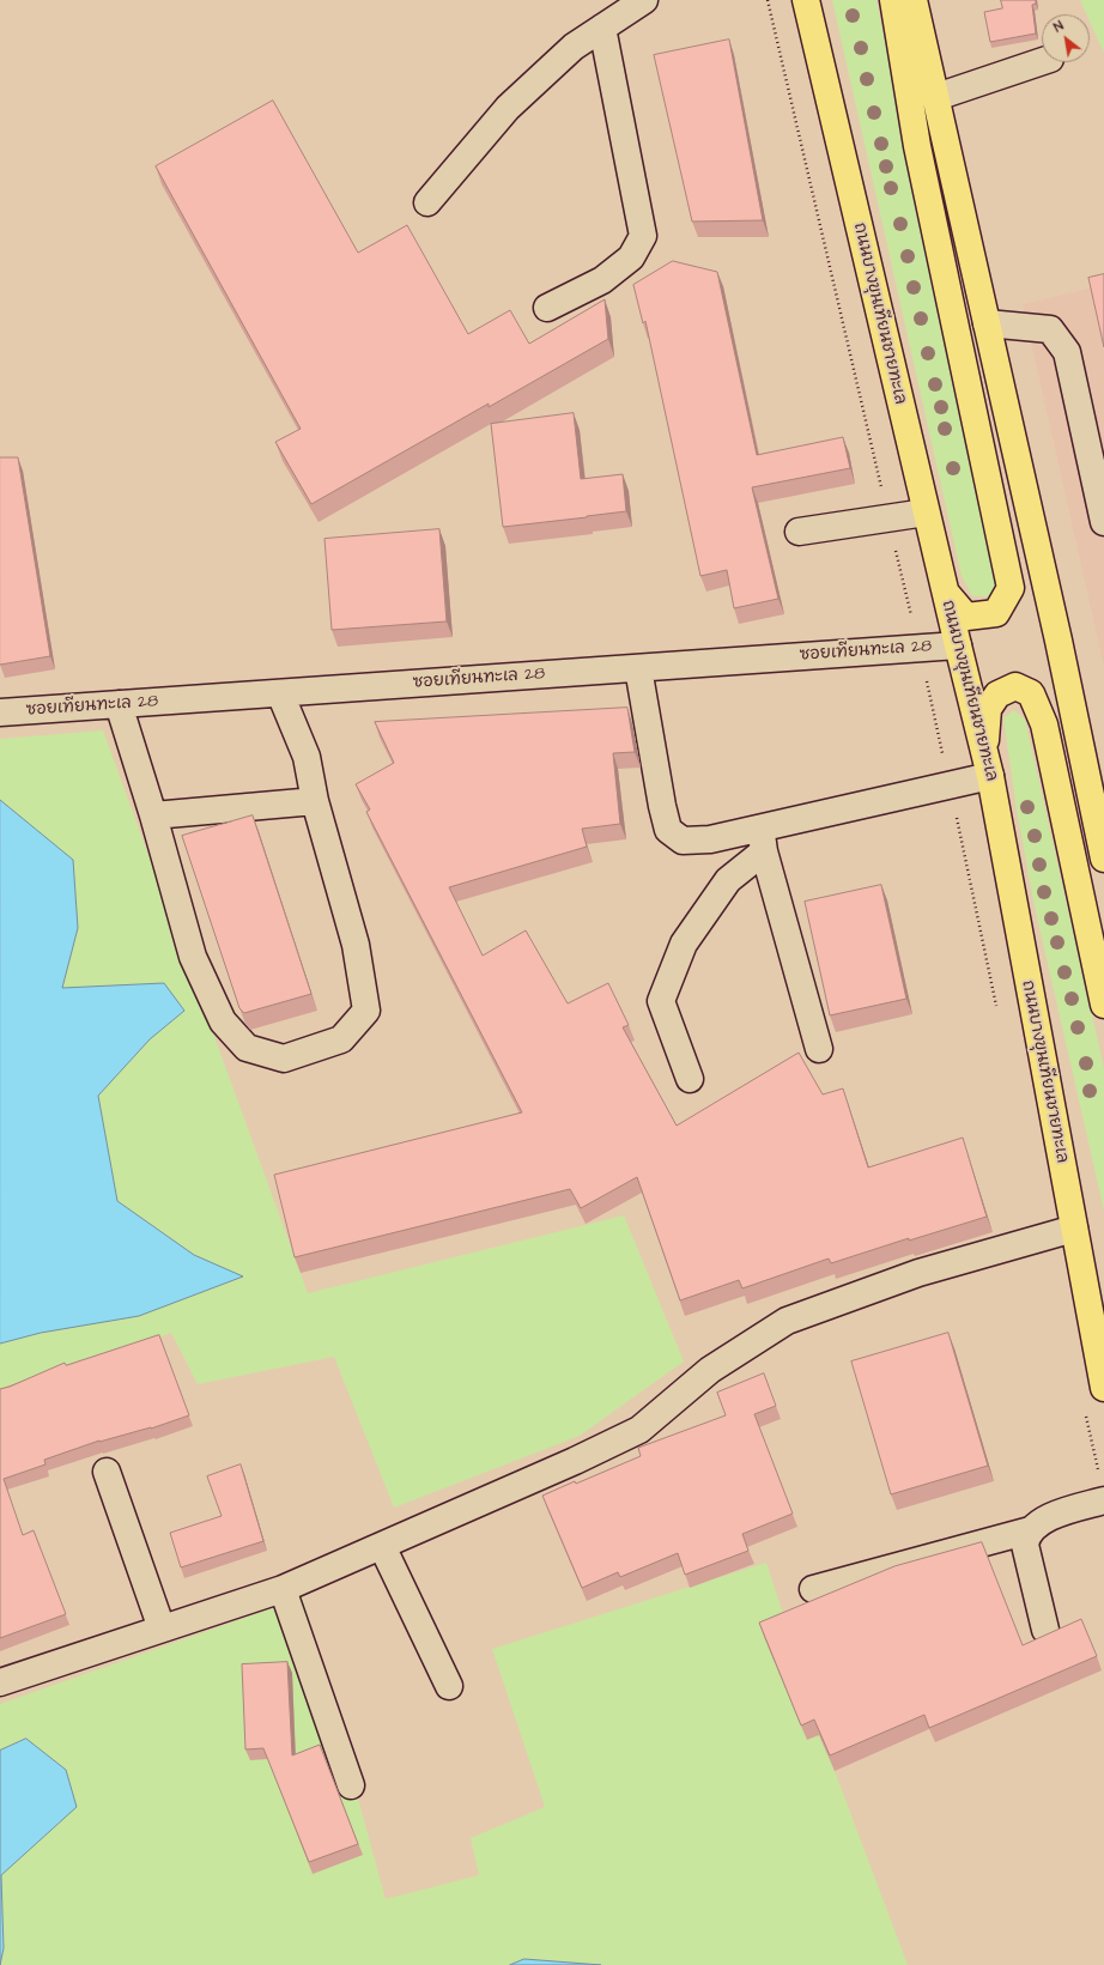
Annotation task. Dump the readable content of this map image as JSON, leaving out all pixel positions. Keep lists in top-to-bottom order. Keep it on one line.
{"streets":{"main road":["ถนนบางขุนเทียนชายทะเล"],"street":["ซอยเทียนทะเล 28"]},"crossings":[["ถนนบางขุนเทียนชายทะเล","ซอยเทียนทะเล 28"]],"north":"top left"}
